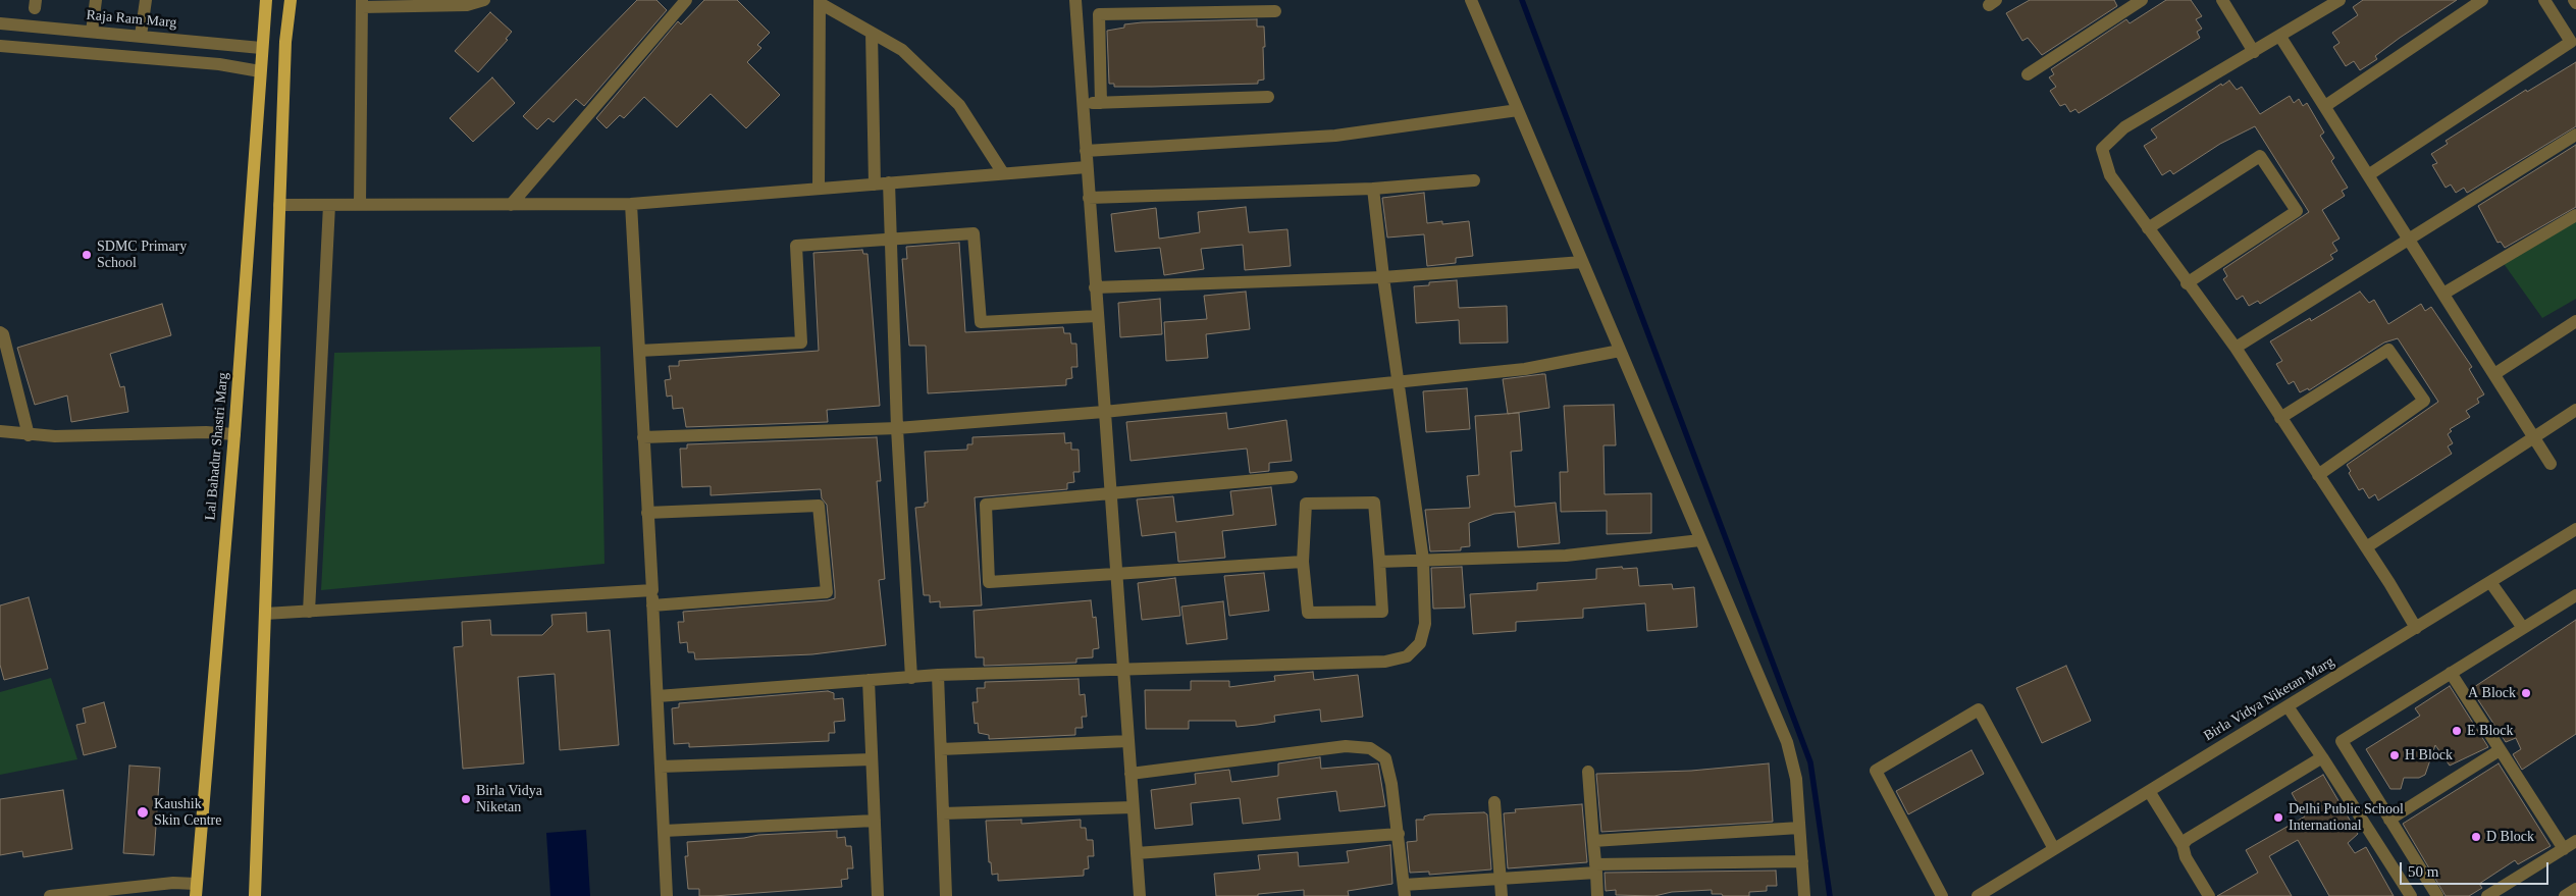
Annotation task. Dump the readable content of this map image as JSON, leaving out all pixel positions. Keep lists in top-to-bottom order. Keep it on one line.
{"streets":{"main road":["Lal Bahadur Shastri Marg"],"street":["Raja Ram Marg","Birla Vidya Niketan Marg"]},"crossings":[["Raja Ram Marg","Lal Bahadur Shastri Marg"]],"places":["SDMC Primary School","A Block","E Block","H Block","Birla Vidya Niketan","Kaushik Skin Centre","Delhi Public School International","D Block"],"scale_bar":"50 m"}
